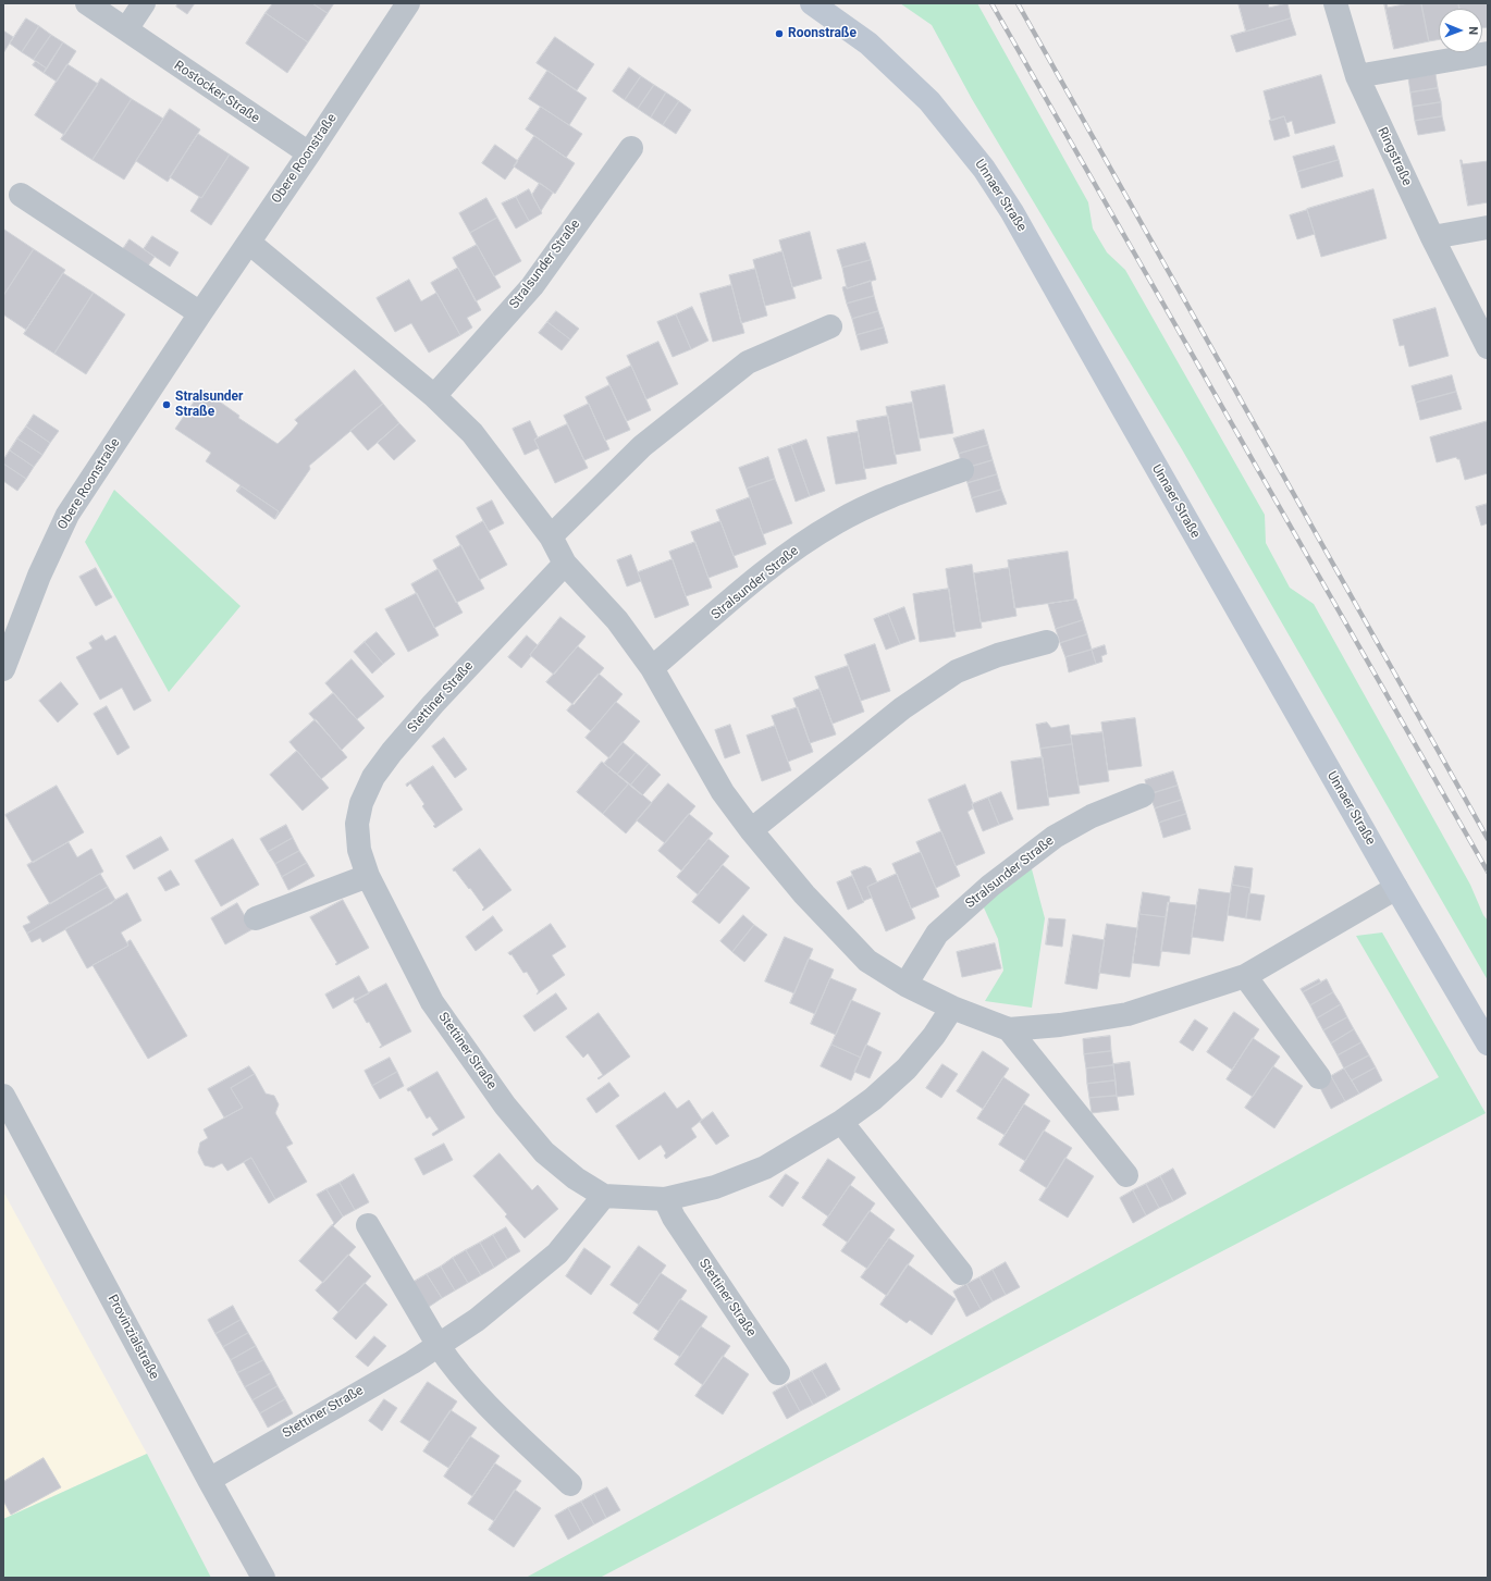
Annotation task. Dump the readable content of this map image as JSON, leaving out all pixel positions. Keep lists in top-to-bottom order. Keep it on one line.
{"streets":{"main road":["Unnaer Straße"],"street":["Rostocker Straße","Ringstraße","Obere Roonstraße","Stralsunder Straße","Stettiner Straße","Provinzialstraße"]},"crossings":[["Rostocker Straße","Obere Roonstraße"],["Stettiner Straße","Provinzialstraße"]],"places":["Roonstraße","Stralsunder Straße"],"north":"right"}
